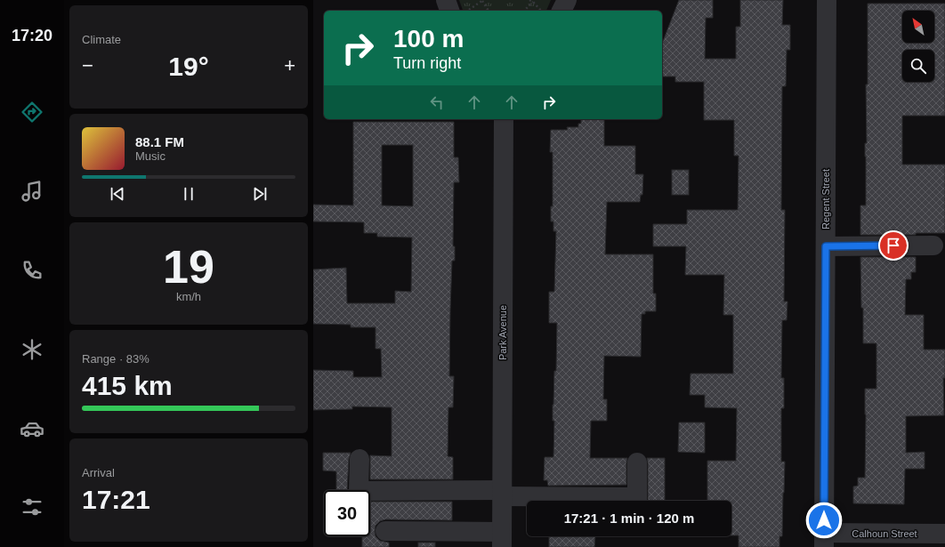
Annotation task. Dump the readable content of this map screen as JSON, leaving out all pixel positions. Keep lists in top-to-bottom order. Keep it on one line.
{"streets":{"street":["Regent Street","Park Avenue","Calhoun Street"]},"crossings":[["Regent Street","Calhoun Street"]],"north":"top left","page":{"tabs":"17:20","tile":["Climate",["19","km/h"],["Range · 83%","415 km"],["Arrival","17:21"]],"turn":["100 m","Turn right"],"heat":["−","19°","+"],"song":["88.1 FM","Music"],"limit":"30","trip":"17:21 · 1 min · 120 m"}}
